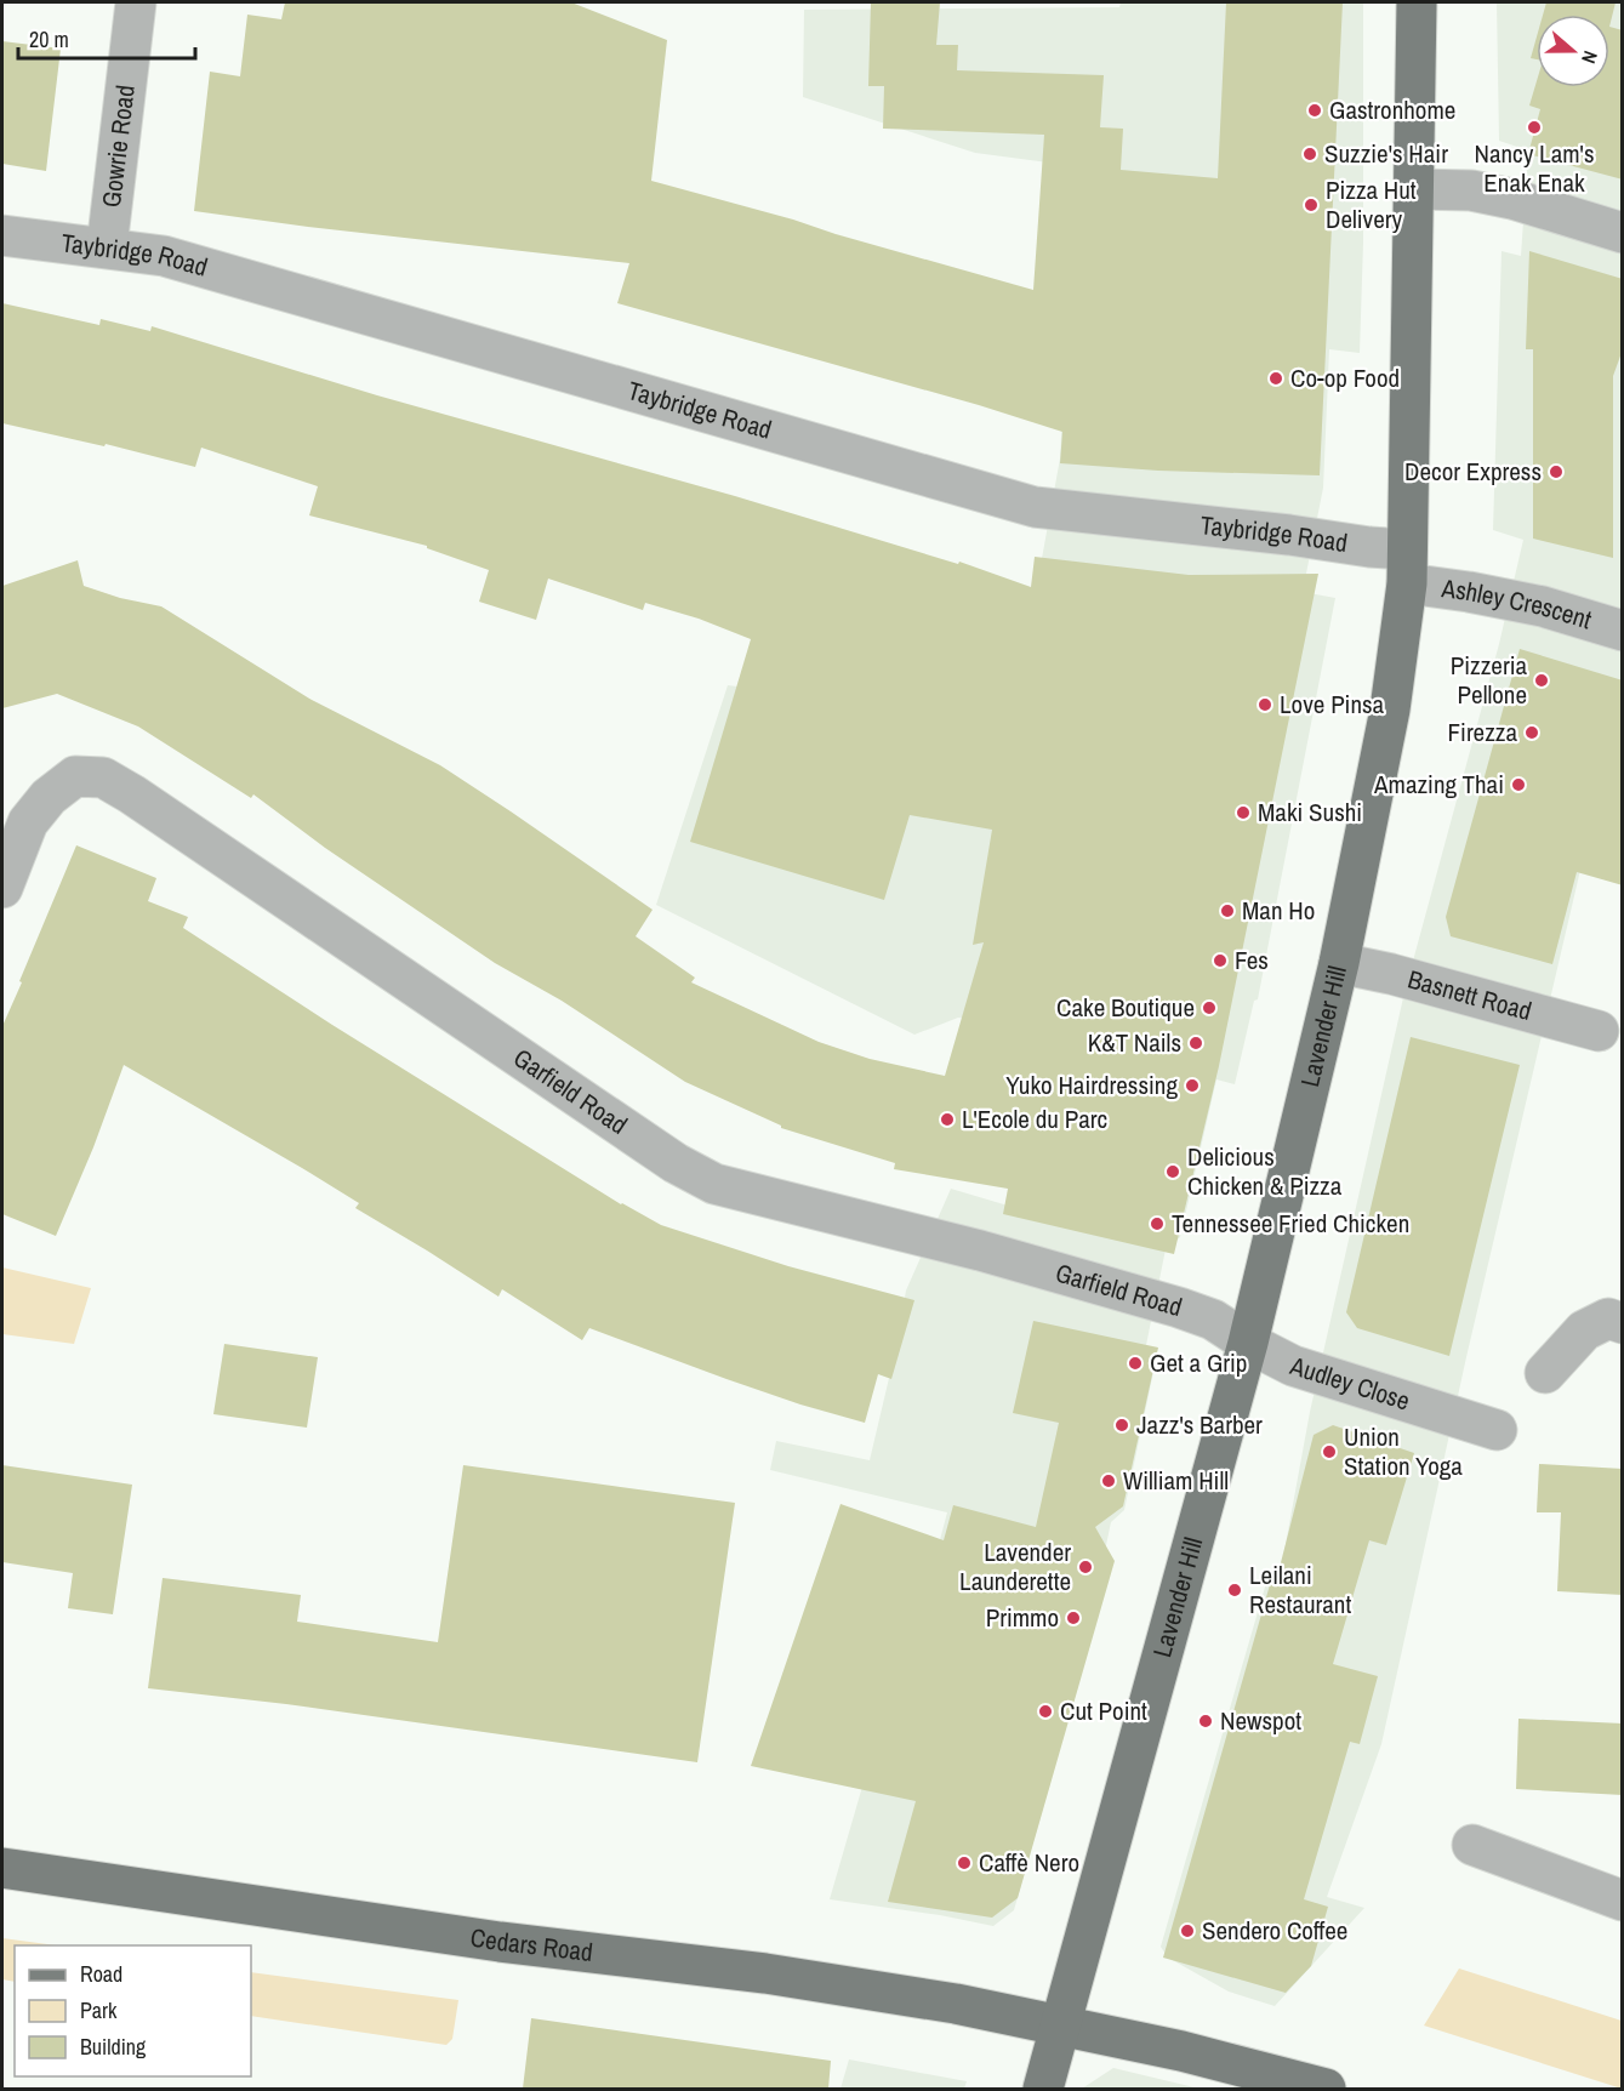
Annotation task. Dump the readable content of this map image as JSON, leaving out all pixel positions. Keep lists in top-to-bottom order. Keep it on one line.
{"streets":{"main road":["Lavender Hill","Cedars Road"],"street":["Gowrie Road","Taybridge Road","Ashley Crescent","Basnett Road","Garfield Road","Audley Close"]},"crossings":[["Gowrie Road","Taybridge Road"],["Taybridge Road","Ashley Crescent"],["Taybridge Road","Lavender Hill"],["Ashley Crescent","Lavender Hill"],["Basnett Road","Lavender Hill"],["Lavender Hill","Garfield Road"],["Lavender Hill","Audley Close"],["Lavender Hill","Cedars Road"],["Garfield Road","Audley Close"]],"places":["Gastronhome","Nancy Lam's Enak Enak","Suzzie's Hair","Pizza Hut Delivery","Co-op Food","Decor Express","Pizzeria Pellone","Love Pinsa","Firezza","Amazing Thai","Maki Sushi","Man Ho","Fes","Cake Boutique","K&T Nails","Yuko Hairdressing","L'Ecole du Parc","Delicious Chicken & Pizza","Tennessee Fried Chicken","Get a Grip","Jazz's Barber","Union Station Yoga","William Hill","Lavender Launderette","Leilani Restaurant","Primmo","Cut Point","Newspot","Caffè Nero","Sendero Coffee"],"legend":["Road","Park","Building"],"scale_bar":"20 m","north":"right"}
